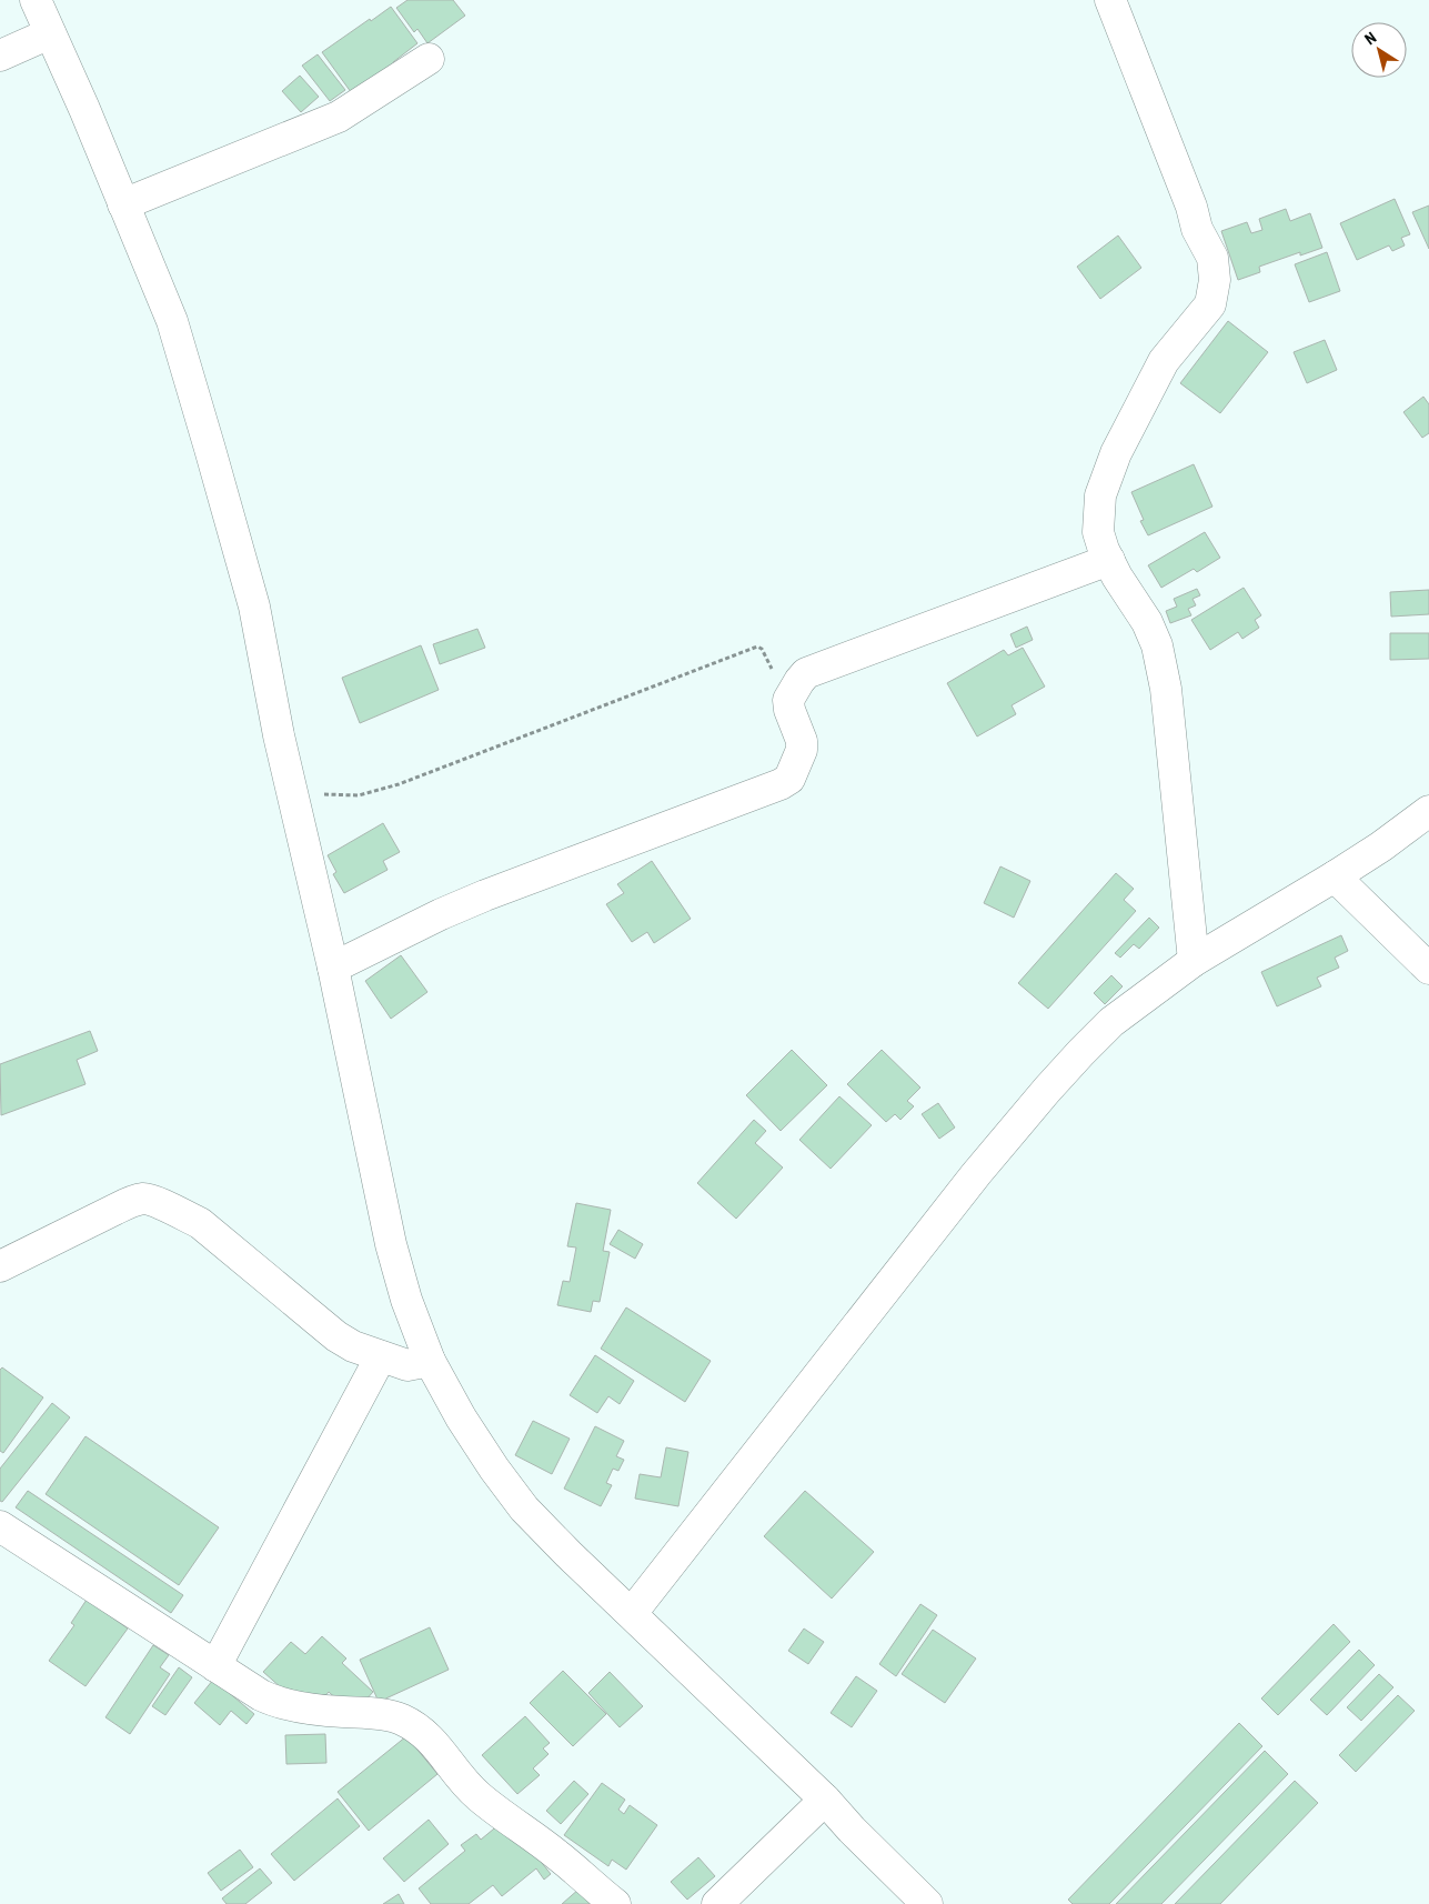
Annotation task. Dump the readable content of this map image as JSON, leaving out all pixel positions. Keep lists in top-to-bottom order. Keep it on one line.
{"north":"top left"}
